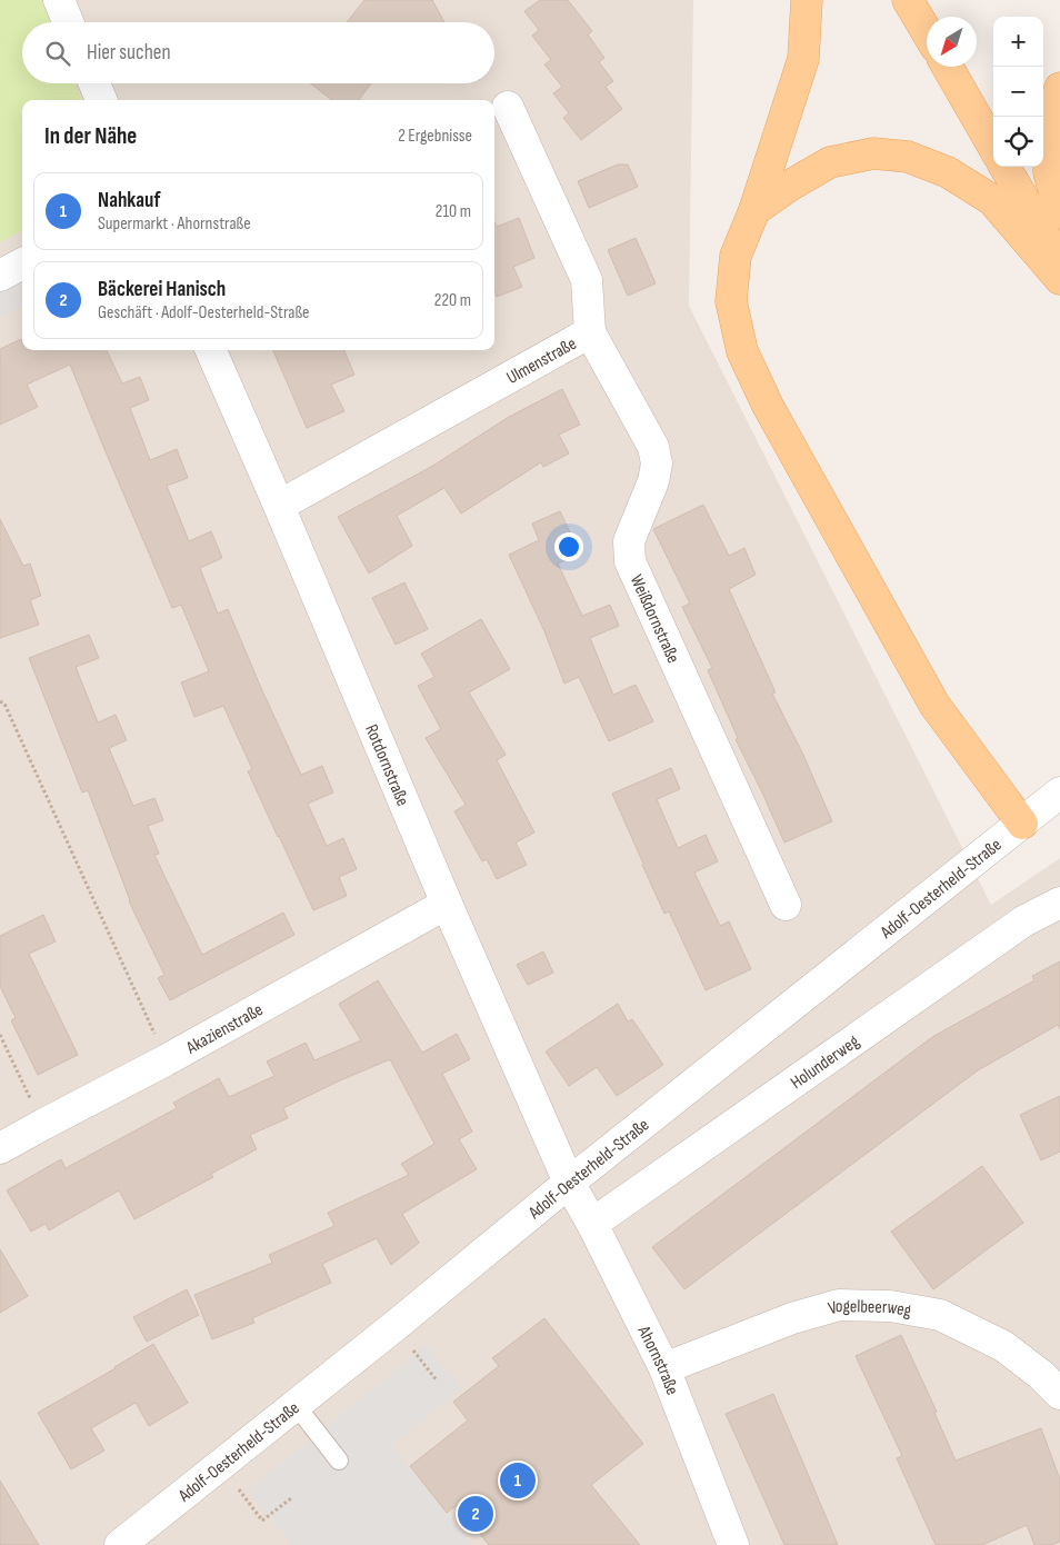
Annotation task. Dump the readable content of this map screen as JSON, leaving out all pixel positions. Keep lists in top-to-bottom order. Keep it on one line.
{"streets":{"street":["Ulmenstraße","Weißdornstraße","Rotdornstraße","Adolf-Oesterheld-Straße","Akazienstraße","Holunderweg","Vogelbeerweg","Ahornstraße"]},"crossings":[["Ulmenstraße","Weißdornstraße"],["Ulmenstraße","Rotdornstraße"],["Rotdornstraße","Adolf-Oesterheld-Straße"],["Rotdornstraße","Akazienstraße"],["Rotdornstraße","Ahornstraße"],["Adolf-Oesterheld-Straße","Ahornstraße"],["Holunderweg","Ahornstraße"],["Vogelbeerweg","Ahornstraße"]],"north":"bottom left","page":{"map_buttons":["+","−"],"search":"Hier suchen","heading":["In der Nähe","2 Ergebnisse"],"list":[{"mark":"1","name":"Nahkauf","note":"Supermarkt · Ahornstraße","value":"210 m"},{"mark":"2","name":"Bäckerei Hanisch","note":"Geschäft · Adolf-Oesterheld-Straße","value":"220 m"}],"pins":["1","2"]}}
